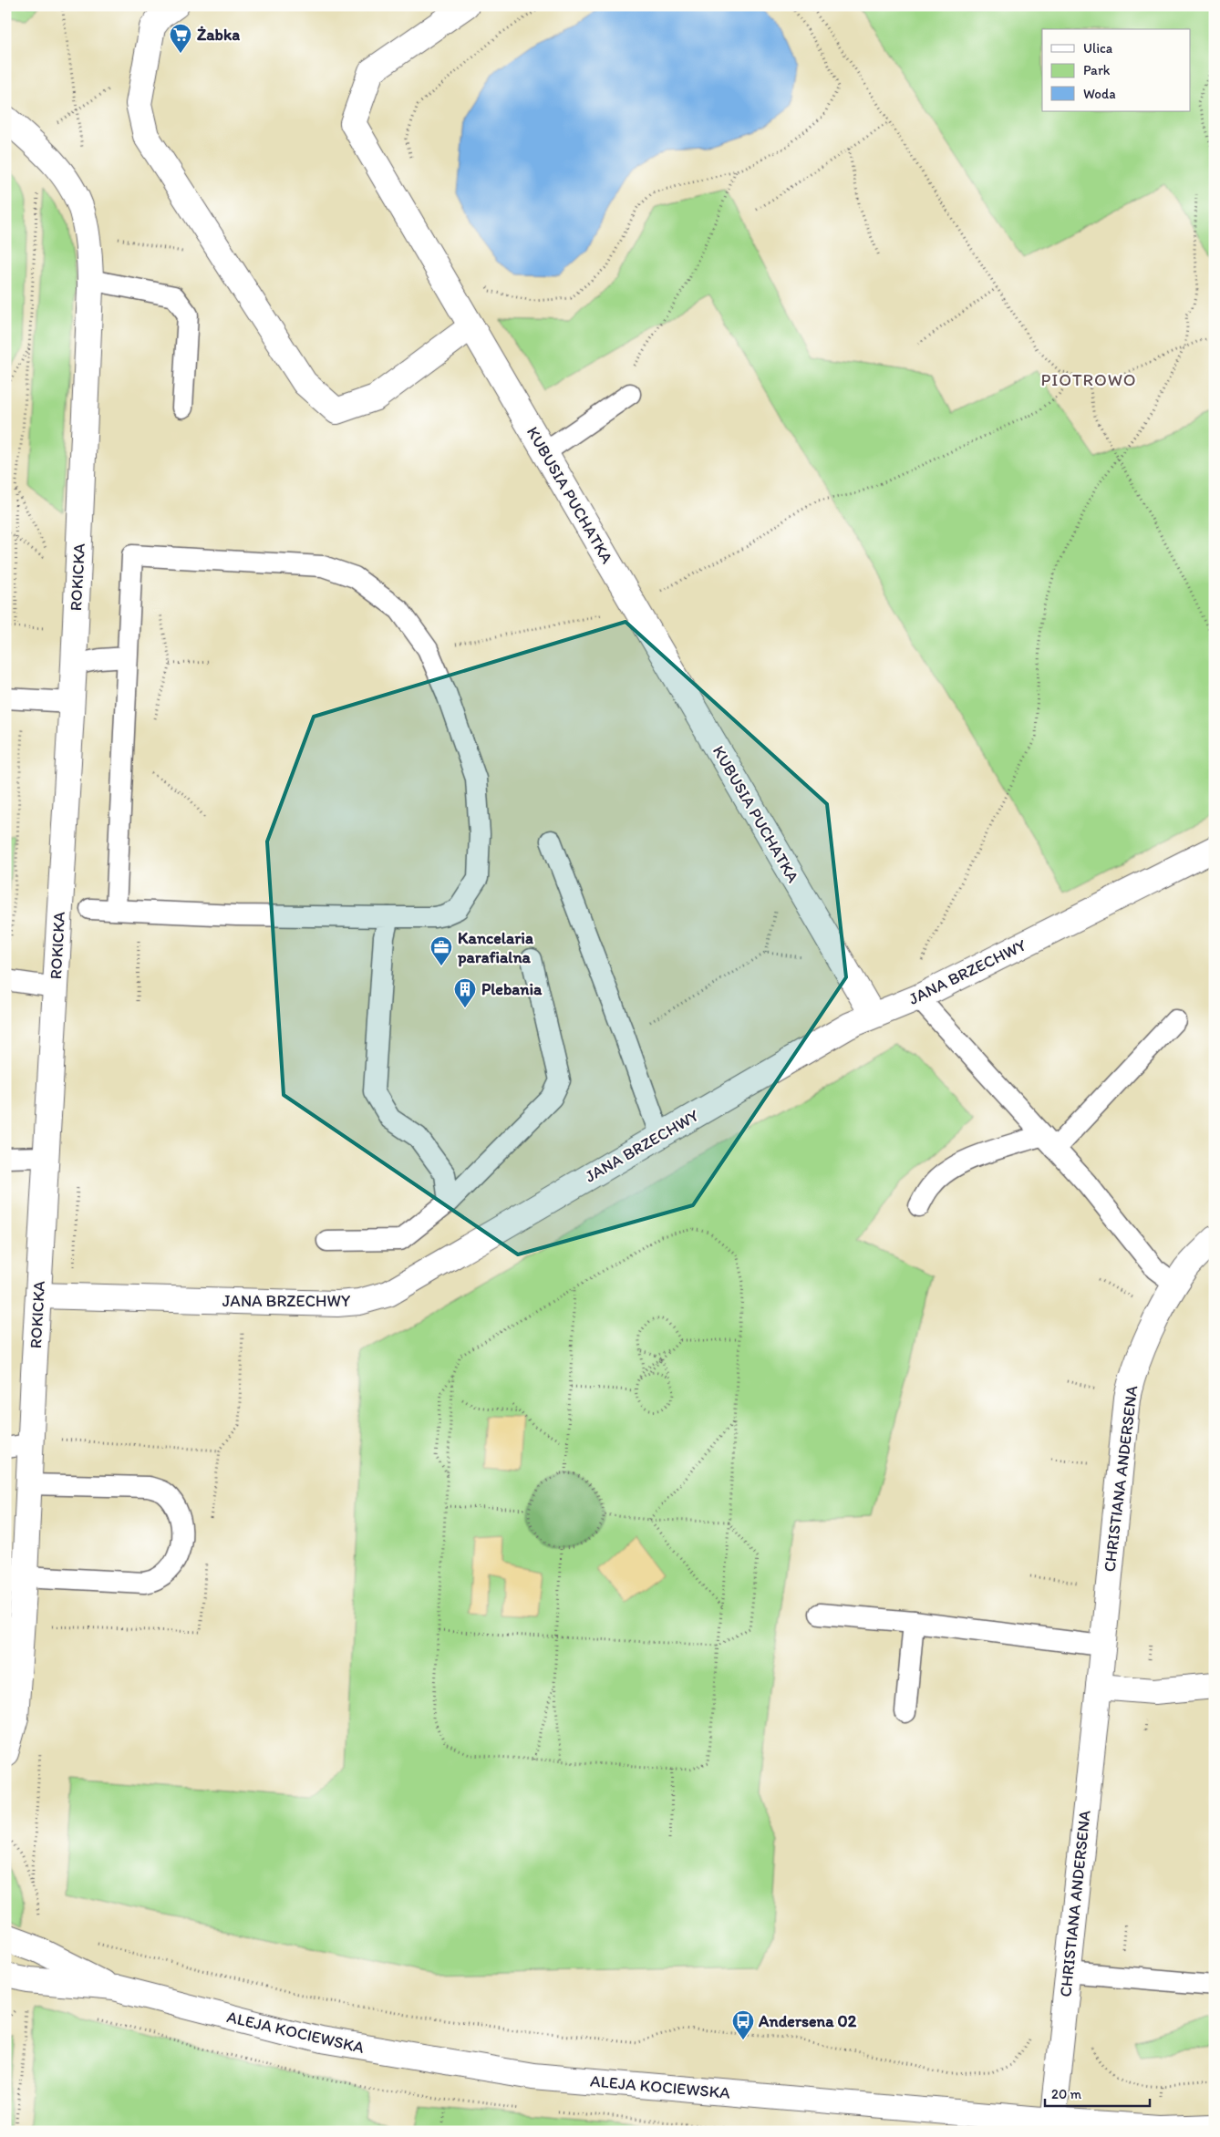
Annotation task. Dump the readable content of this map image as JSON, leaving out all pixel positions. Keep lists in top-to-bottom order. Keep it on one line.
{"streets":{"street":["KUBUSIA PUCHATKA","ROKICKA","JANA BRZECHWY","CHRISTIANA ANDERSENA","ALEJA KOCIEWSKA"]},"crossings":[["KUBUSIA PUCHATKA","JANA BRZECHWY"],["ROKICKA","JANA BRZECHWY"],["CHRISTIANA ANDERSENA","ALEJA KOCIEWSKA"]],"districts":["PIOTROWO"],"places":{"supermarket":["Żabka"],"office":["Kancelaria parafialna"],"building":["Plebania"],"bus stop":["Andersena 02"]},"legend":["Ulica","Park","Woda"],"scale_bar":"20 m"}
